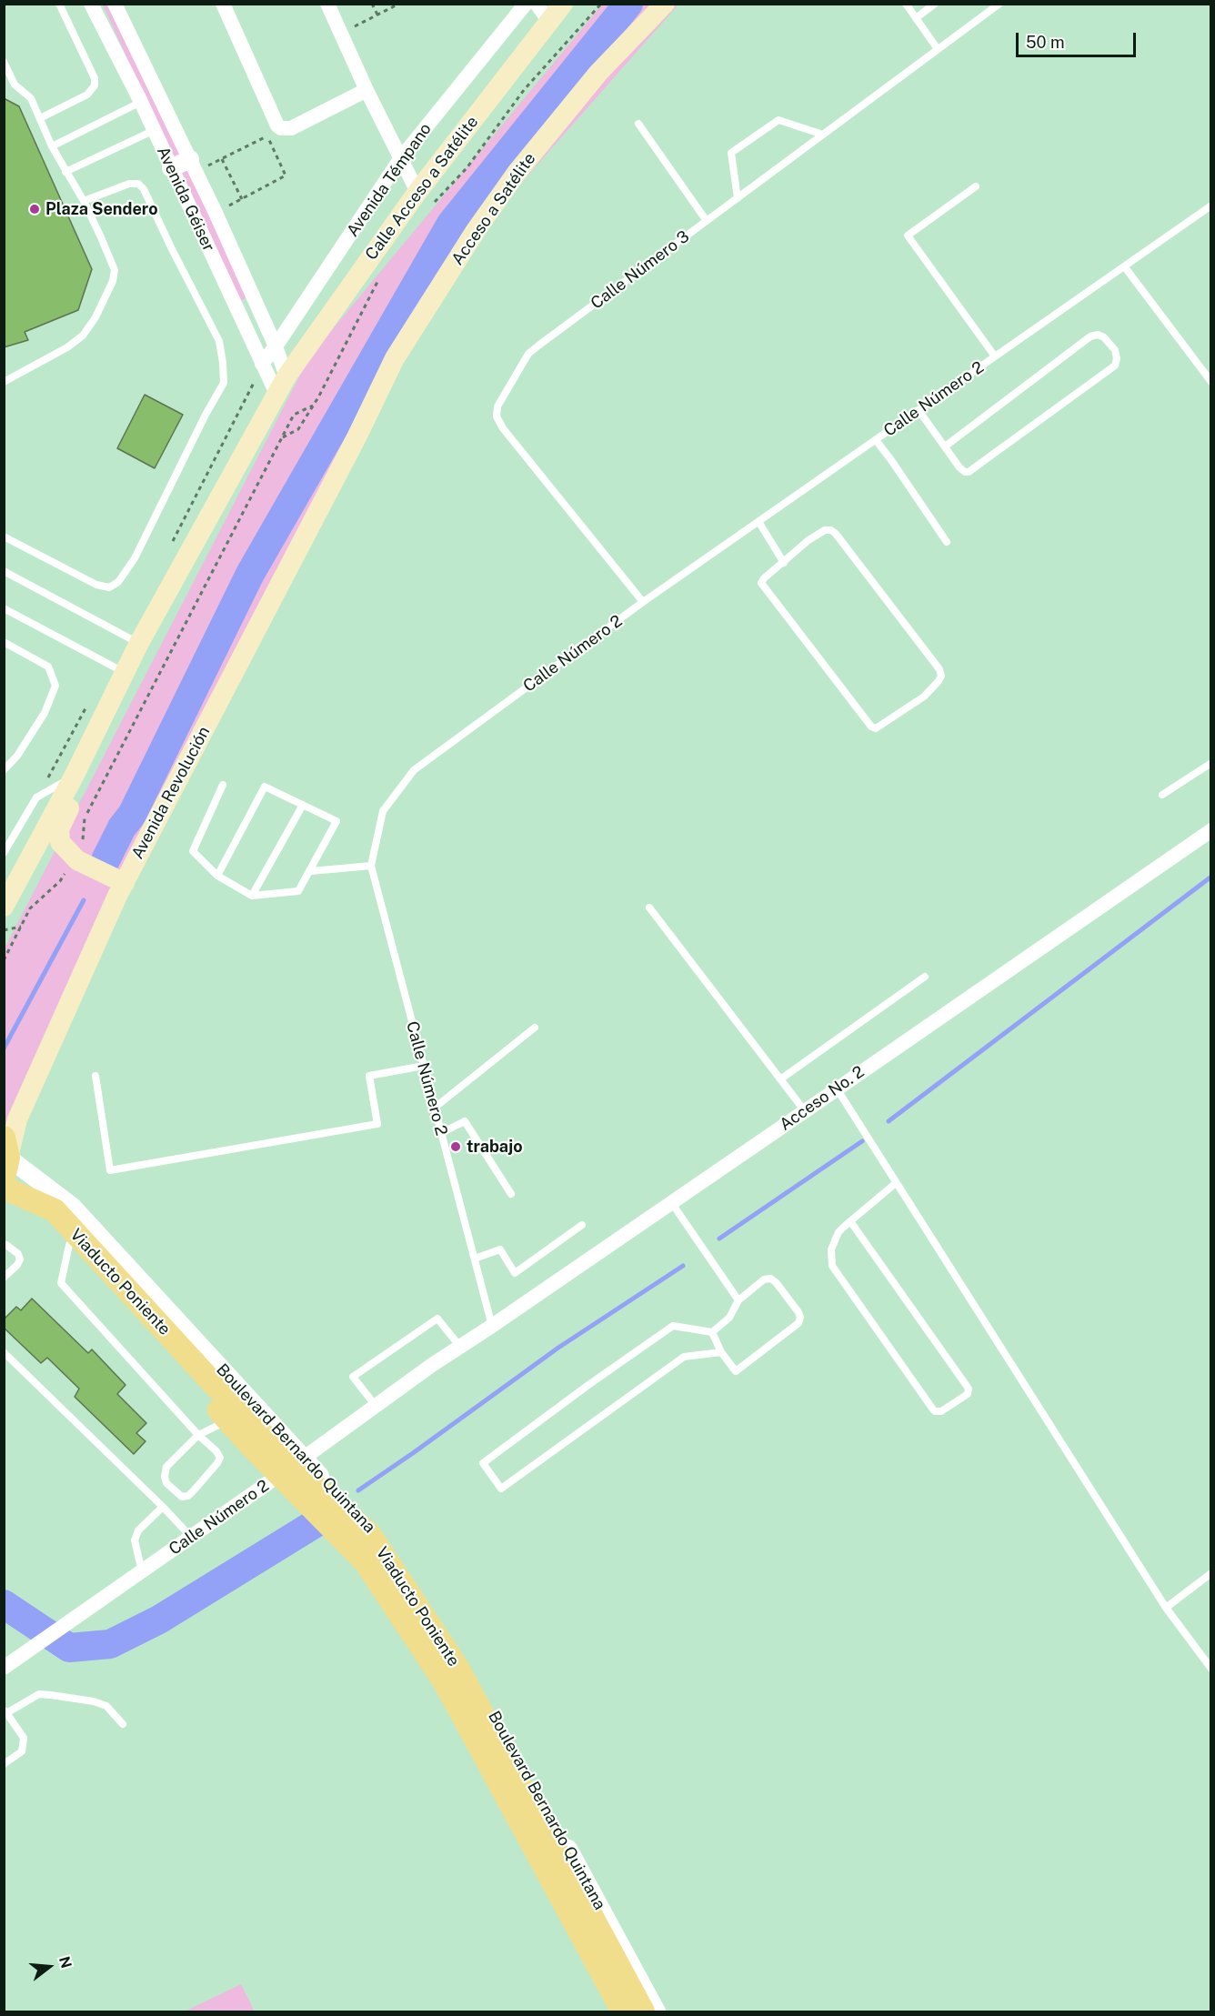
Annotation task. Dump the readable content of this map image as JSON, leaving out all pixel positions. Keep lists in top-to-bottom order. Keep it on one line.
{"streets":{"main road":["Calle Acceso a Satélite","Acceso a Satélite","Avenida Revolución","Viaducto Poniente","Boulevard Bernardo Quintana"],"street":["Avenida Témpano","Avenida Géiser","Calle Número 2","Acceso No. 2"],"lane":["Calle Número 3"]},"crossings":[["Avenida Témpano","Avenida Géiser"],["Calle Acceso a Satélite","Avenida Géiser"],["Acceso a Satélite","Avenida Revolución"],["Calle Número 3","Calle Número 2"],["Calle Número 2","Acceso No. 2"],["Calle Número 2","Boulevard Bernardo Quintana"],["Avenida Revolución","Boulevard Bernardo Quintana"]],"places":["Plaza Sendero","trabajo"],"scale_bar":"50 m","north":"right"}
